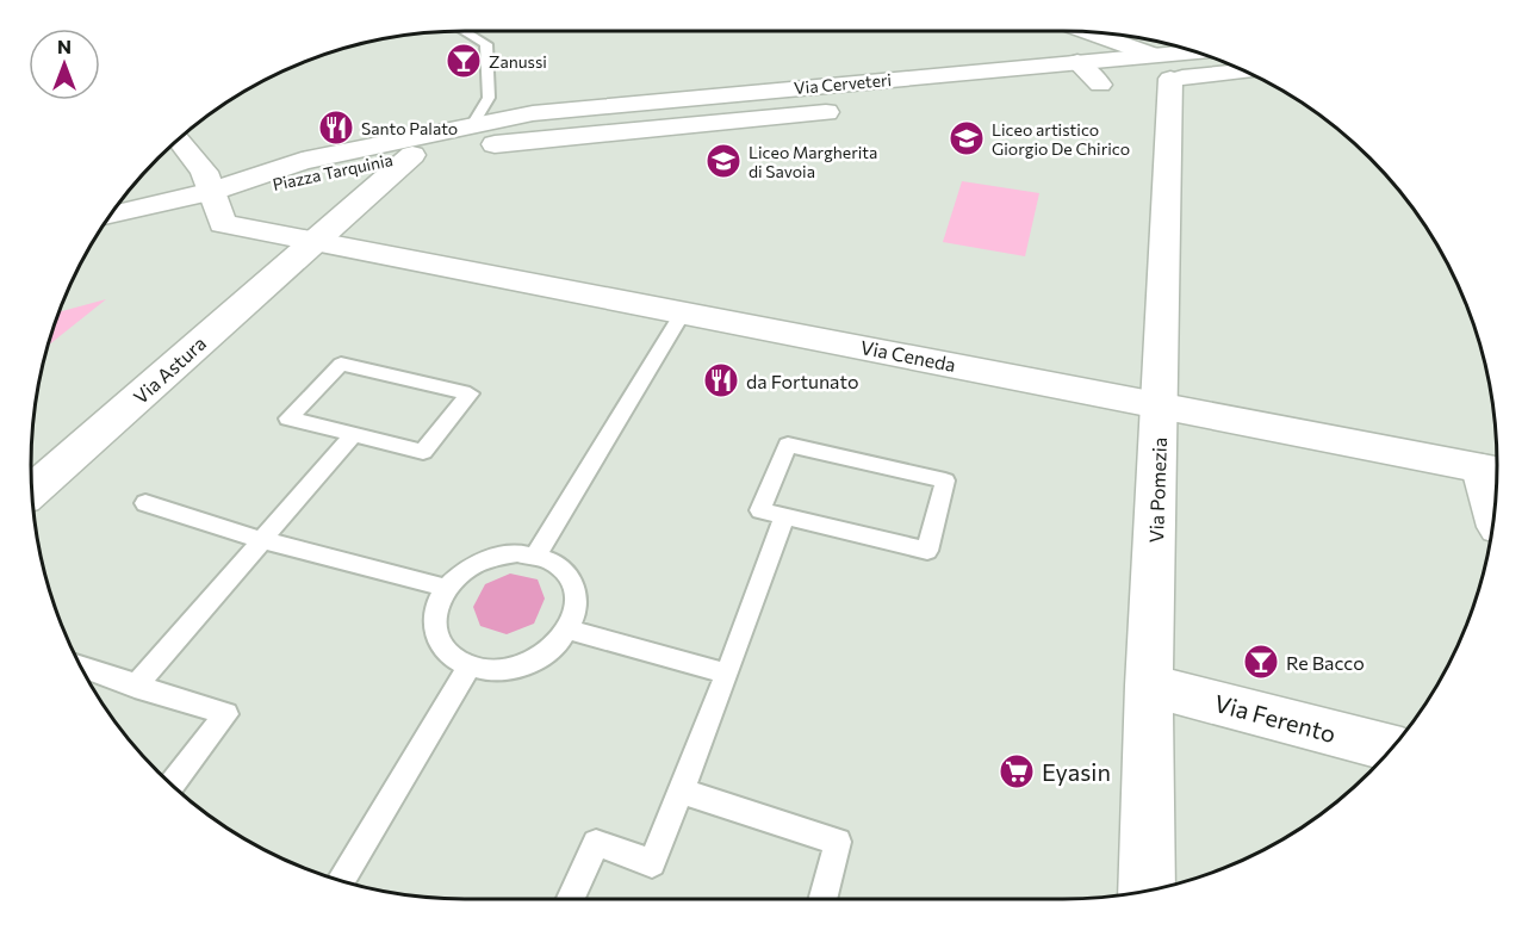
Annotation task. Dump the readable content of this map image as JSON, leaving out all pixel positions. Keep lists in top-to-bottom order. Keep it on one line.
{"streets":{"street":["Via Cerveteri","Piazza Tarquinia","Via Ceneda","Via Astura","Via Pomezia","Via Ferento"]},"crossings":[["Via Cerveteri","Piazza Tarquinia"],["Via Cerveteri","Via Pomezia"],["Piazza Tarquinia","Via Ceneda"],["Piazza Tarquinia","Via Astura"],["Via Ceneda","Via Astura"],["Via Ceneda","Via Pomezia"],["Via Pomezia","Via Ferento"]],"places":{"bar":["Zanussi","Re Bacco"],"restaurant":["Santo Palato","da Fortunato"],"school or university":["Liceo artistico Giorgio De Chirico","Liceo Margherita di Savoia"],"supermarket":["Eyasin"]},"north":"top"}
